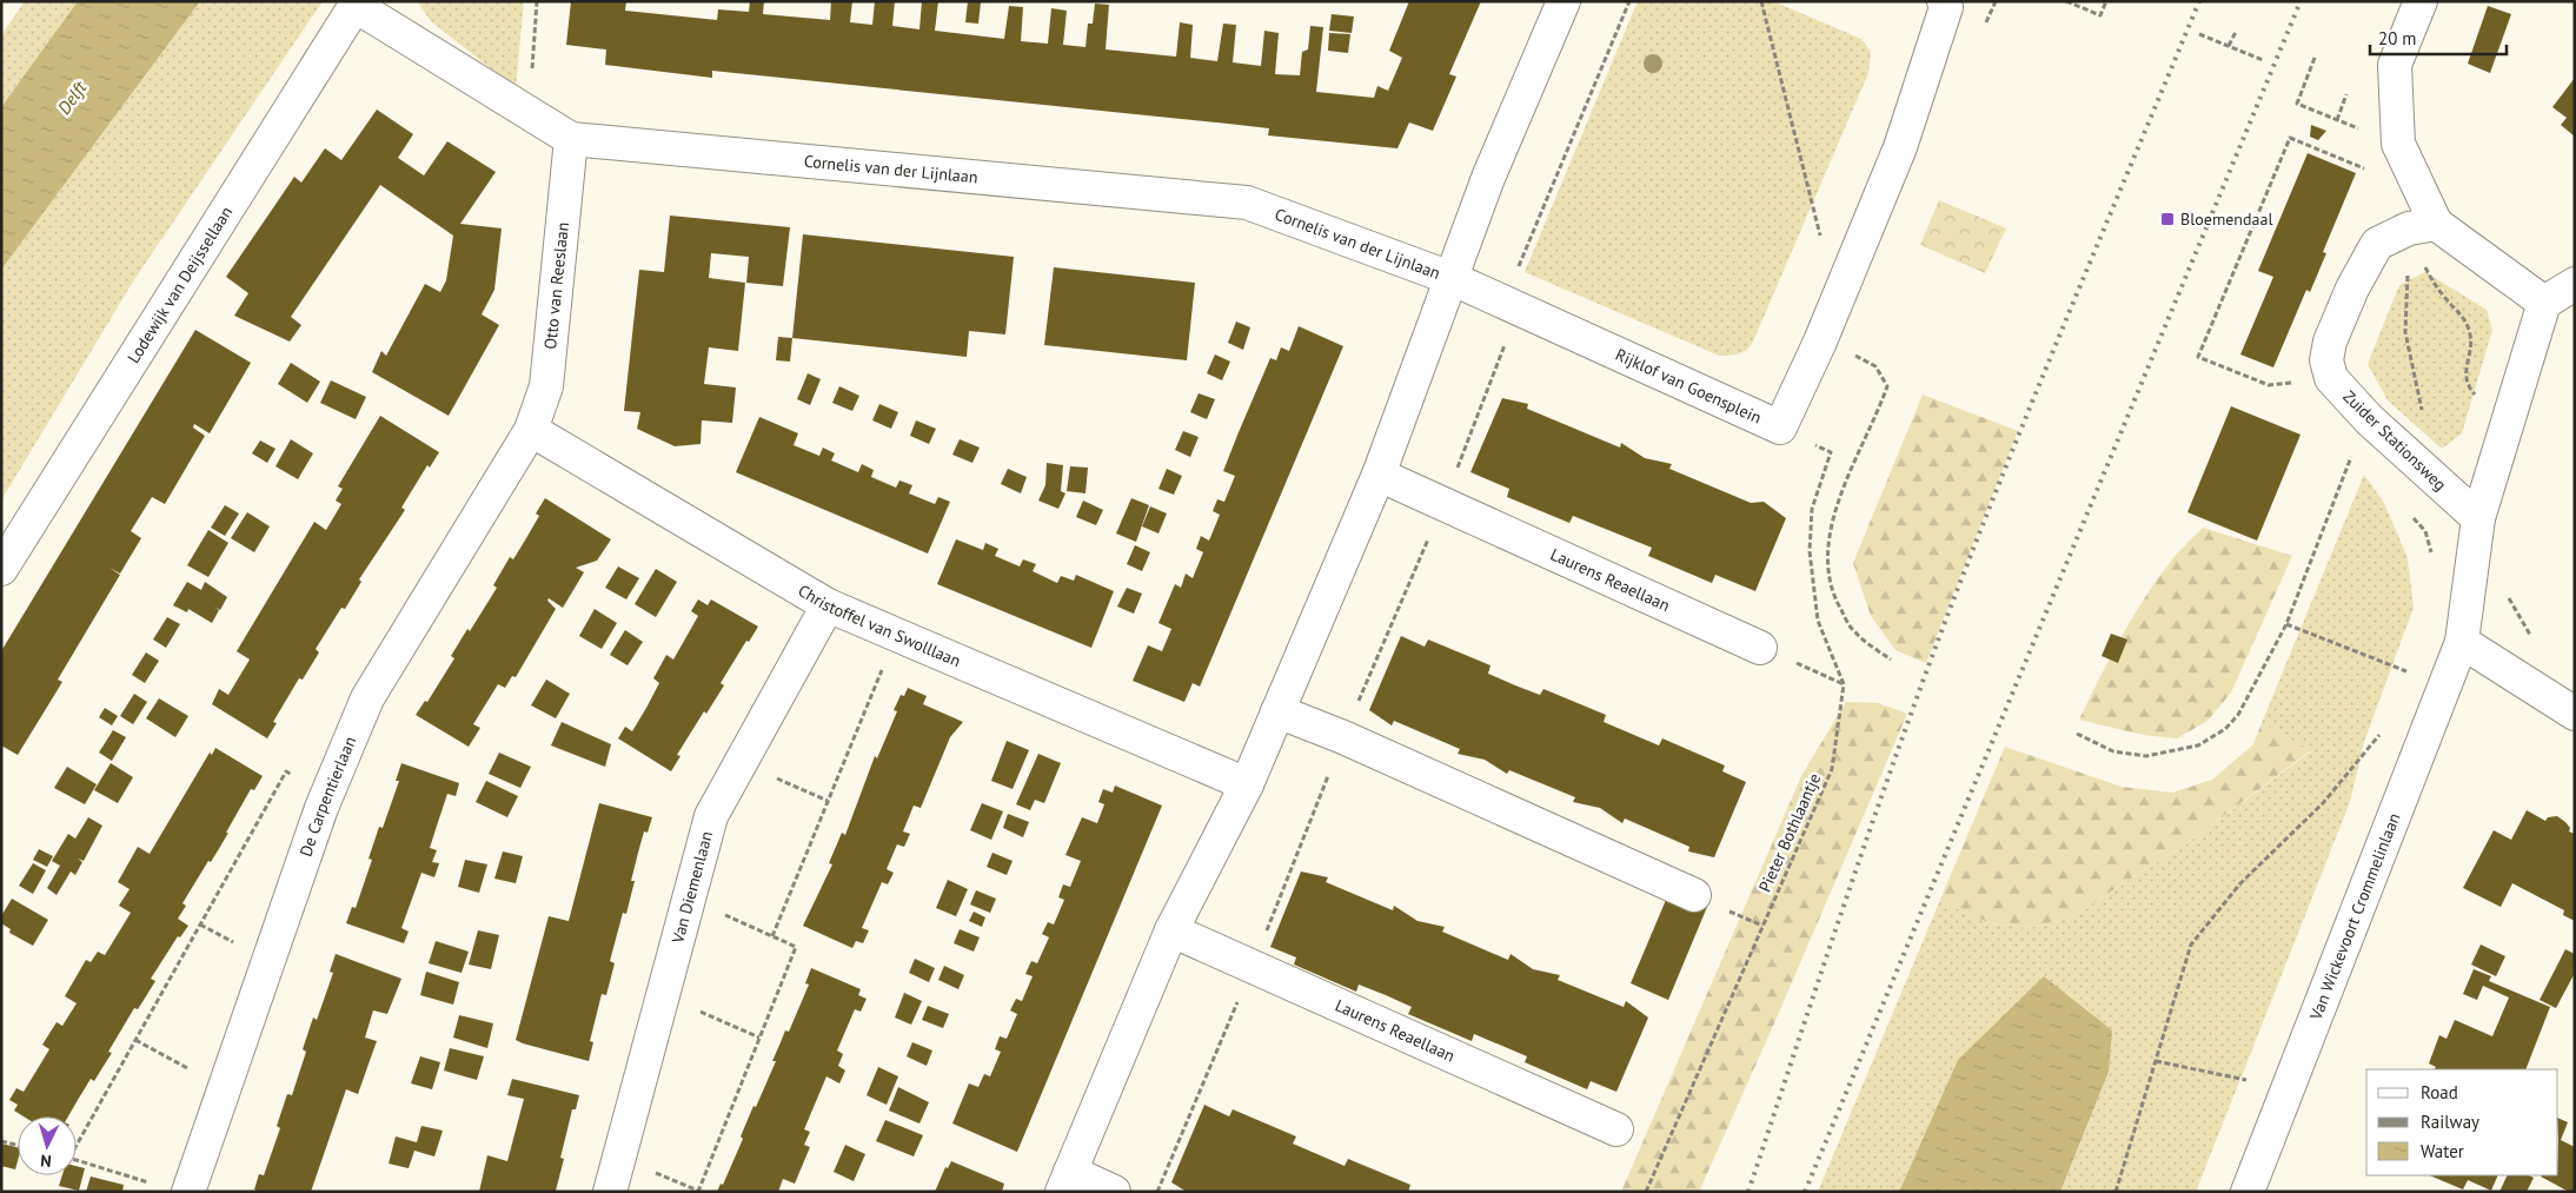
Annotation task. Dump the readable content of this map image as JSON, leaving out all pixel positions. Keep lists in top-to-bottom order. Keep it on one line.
{"streets":{"street":["Cornelis van der Lijnlaan","Lodewijk van Deijssellaan","Otto van Reeslaan","Rijklof van Goensplein","Zuider Stationsweg","Laurens Reaellaan","Christoffel van Swolllaan","De Carpentierlaan","Van Diemenlaan","Van Wickevoort Crommelinlaan"],"path":["Pieter Bothlaantje"]},"crossings":[["Cornelis van der Lijnlaan","Lodewijk van Deijssellaan"],["Cornelis van der Lijnlaan","Otto van Reeslaan"],["Cornelis van der Lijnlaan","Rijklof van Goensplein"],["Otto van Reeslaan","Christoffel van Swolllaan"],["Otto van Reeslaan","De Carpentierlaan"],["Christoffel van Swolllaan","De Carpentierlaan"],["Christoffel van Swolllaan","Van Diemenlaan"]],"water":["Delft"],"places":{"transit":["Bloemendaal"]},"legend":["Road","Railway","Water"],"scale_bar":"20 m","north":"bottom"}
